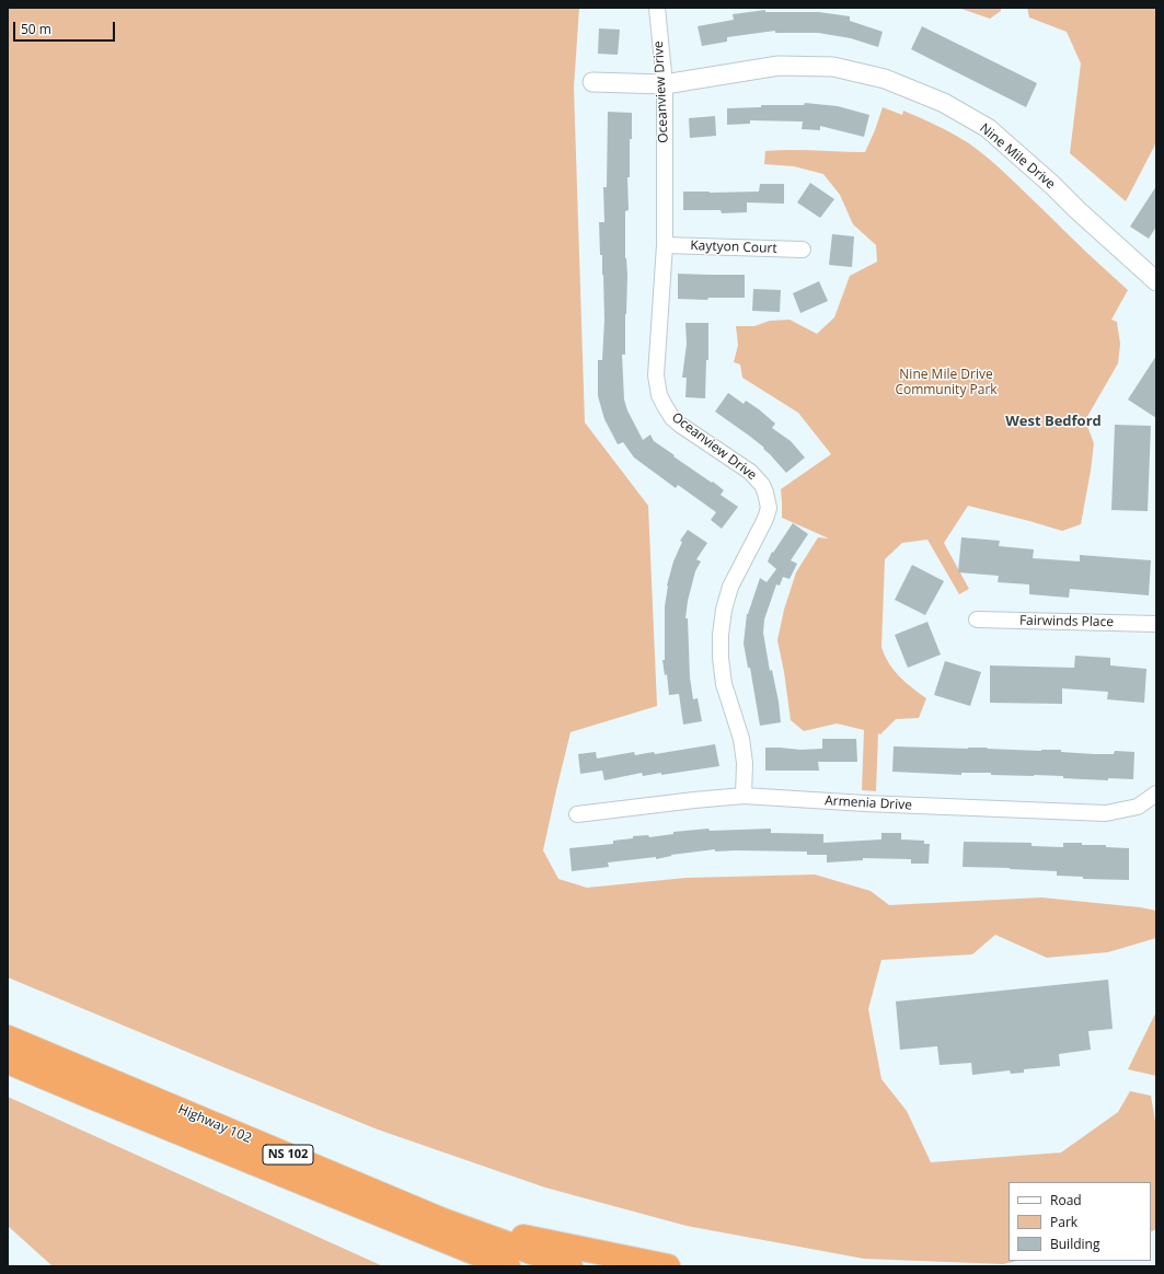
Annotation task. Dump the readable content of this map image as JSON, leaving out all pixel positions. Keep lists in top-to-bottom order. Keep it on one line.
{"streets":{"highway":["Highway 102","NS 102"],"street":["Oceanview Drive","Nine Mile Drive","Kaytyon Court","Fairwinds Place","Armenia Drive"]},"crossings":[["Oceanview Drive","Nine Mile Drive"],["Oceanview Drive","Kaytyon Court"],["Oceanview Drive","Armenia Drive"]],"districts":["West Bedford"],"parks":["Nine Mile Drive Community Park"],"legend":["Road","Park","Building"],"scale_bar":"50 m"}
